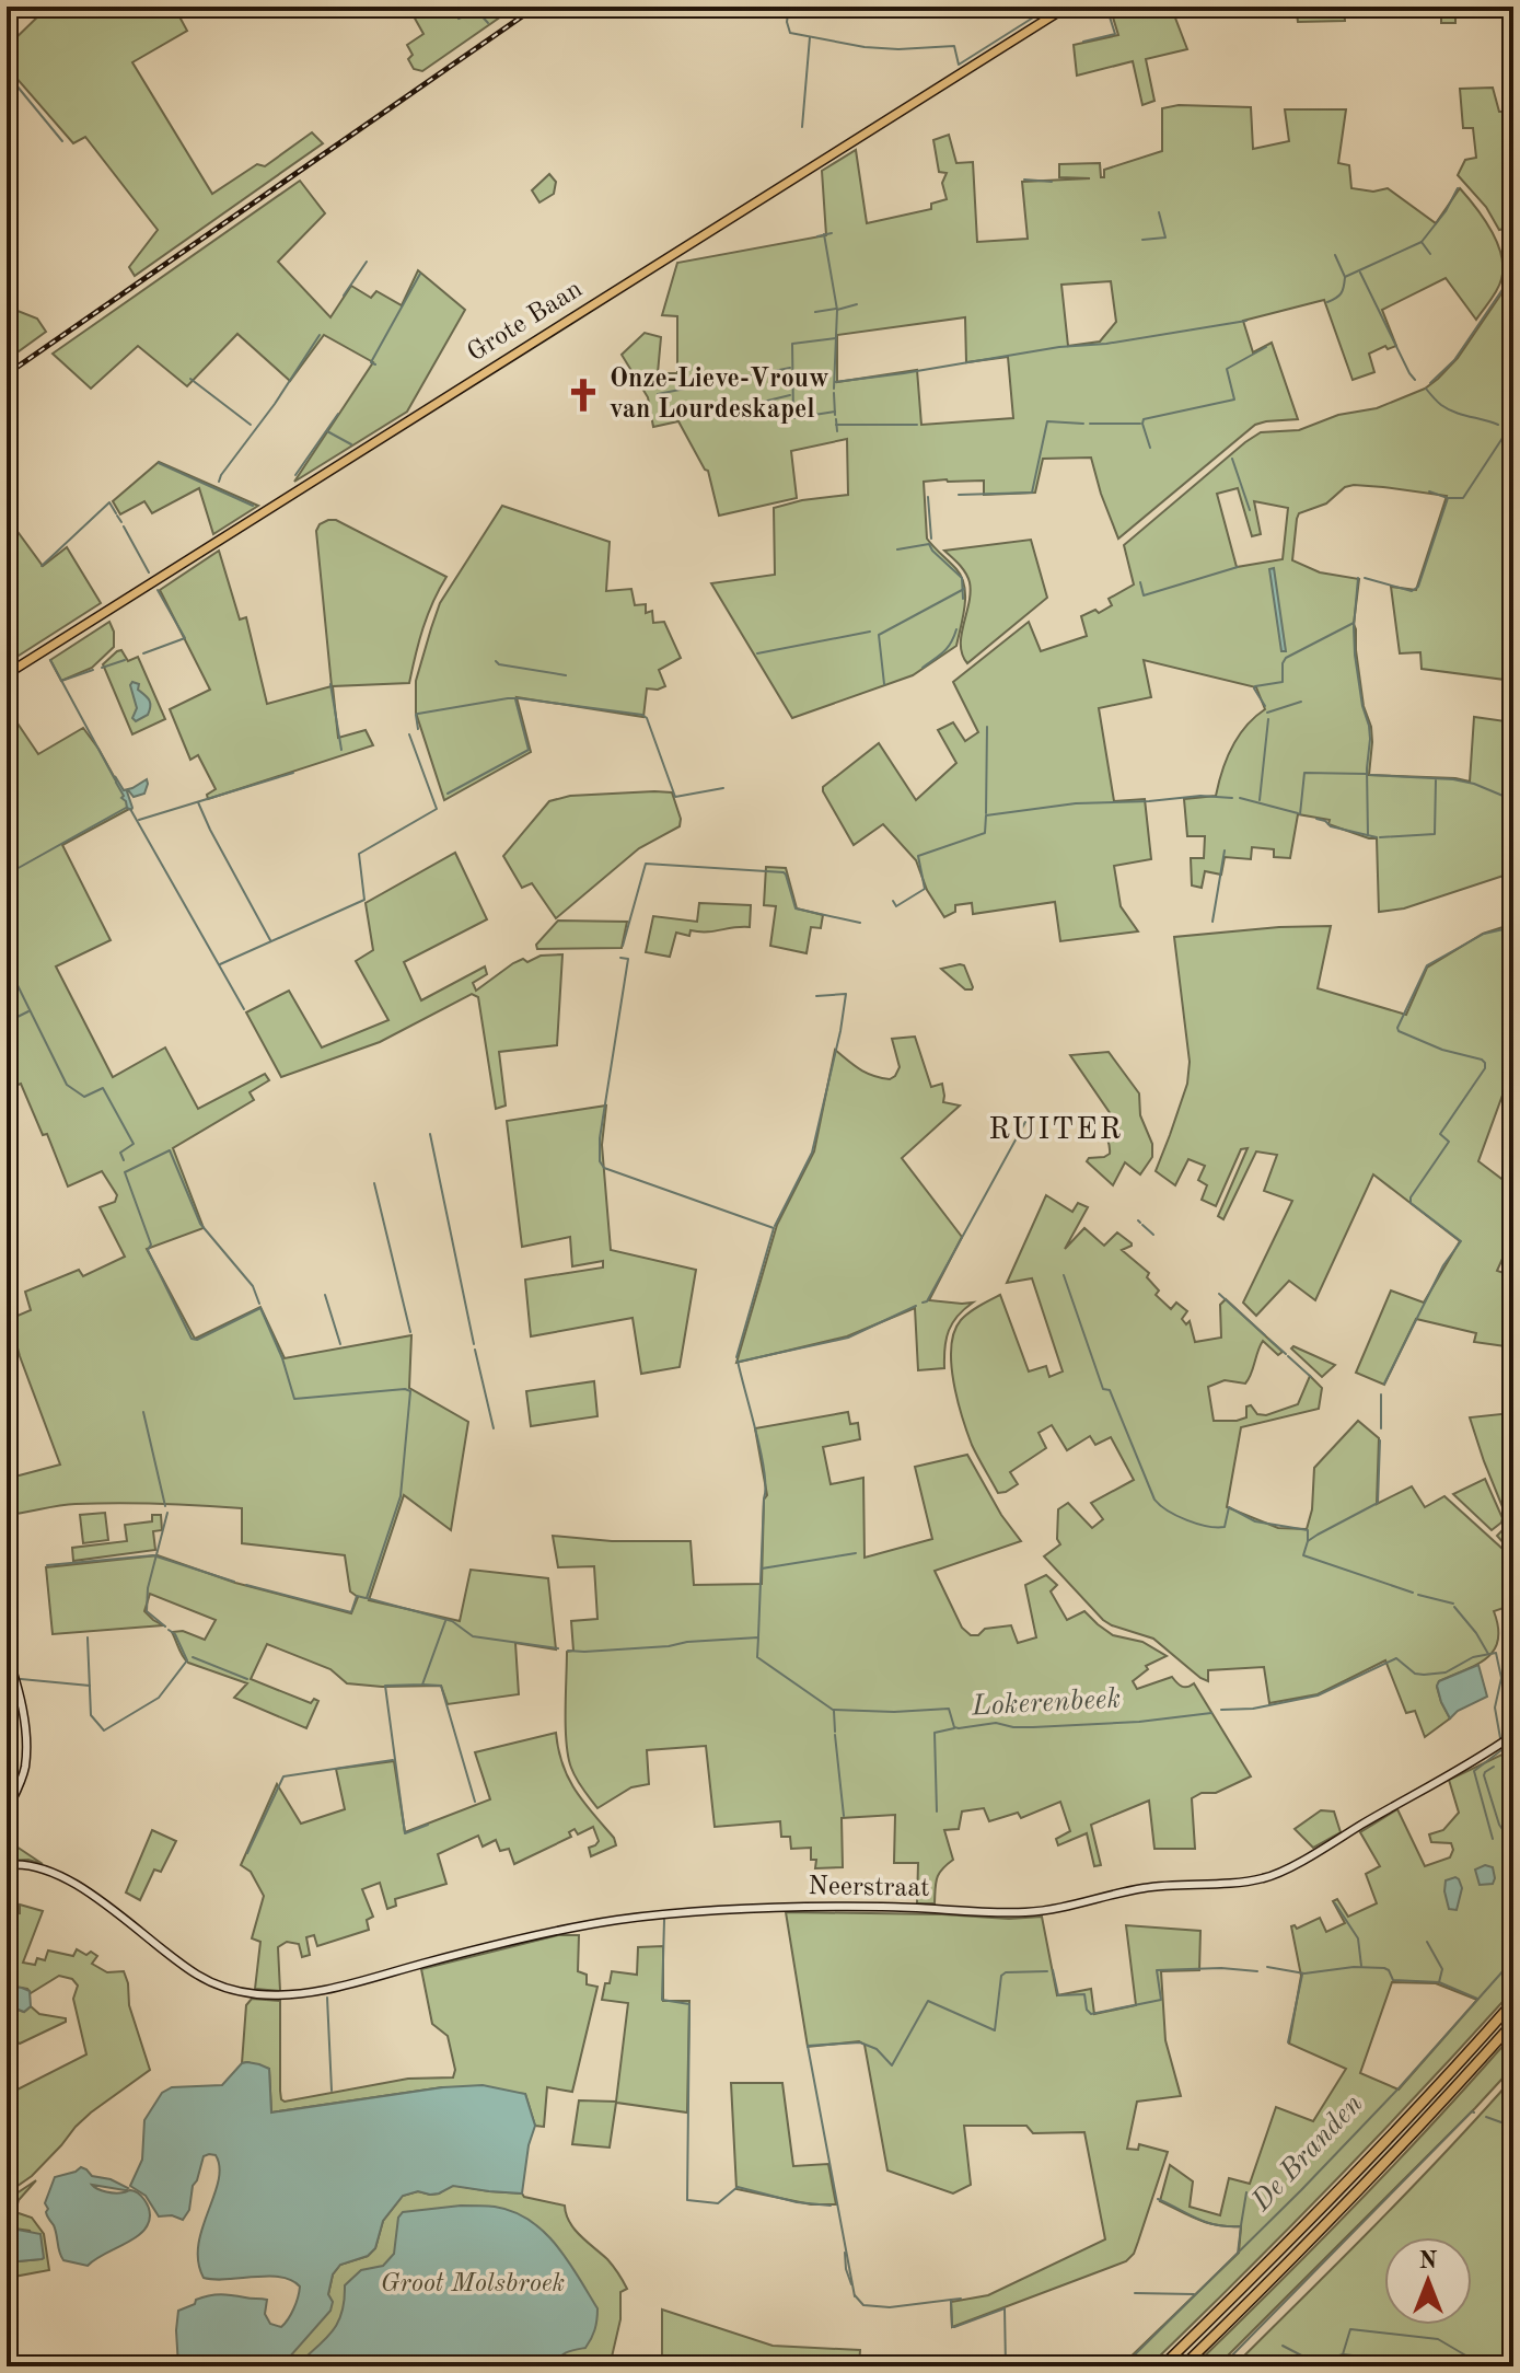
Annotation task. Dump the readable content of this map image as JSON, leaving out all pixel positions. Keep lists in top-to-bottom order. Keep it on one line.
{"streets":{"main road":["Grote Baan"],"street":["Neerstraat"]},"districts":["RUITER"],"water":["Lokerenbeek","De Branden"],"parks":["Groot Molsbroek"],"places":{"church":["Onze-Lieve-Vrouw van Lourdeskapel"]},"north":"top"}
